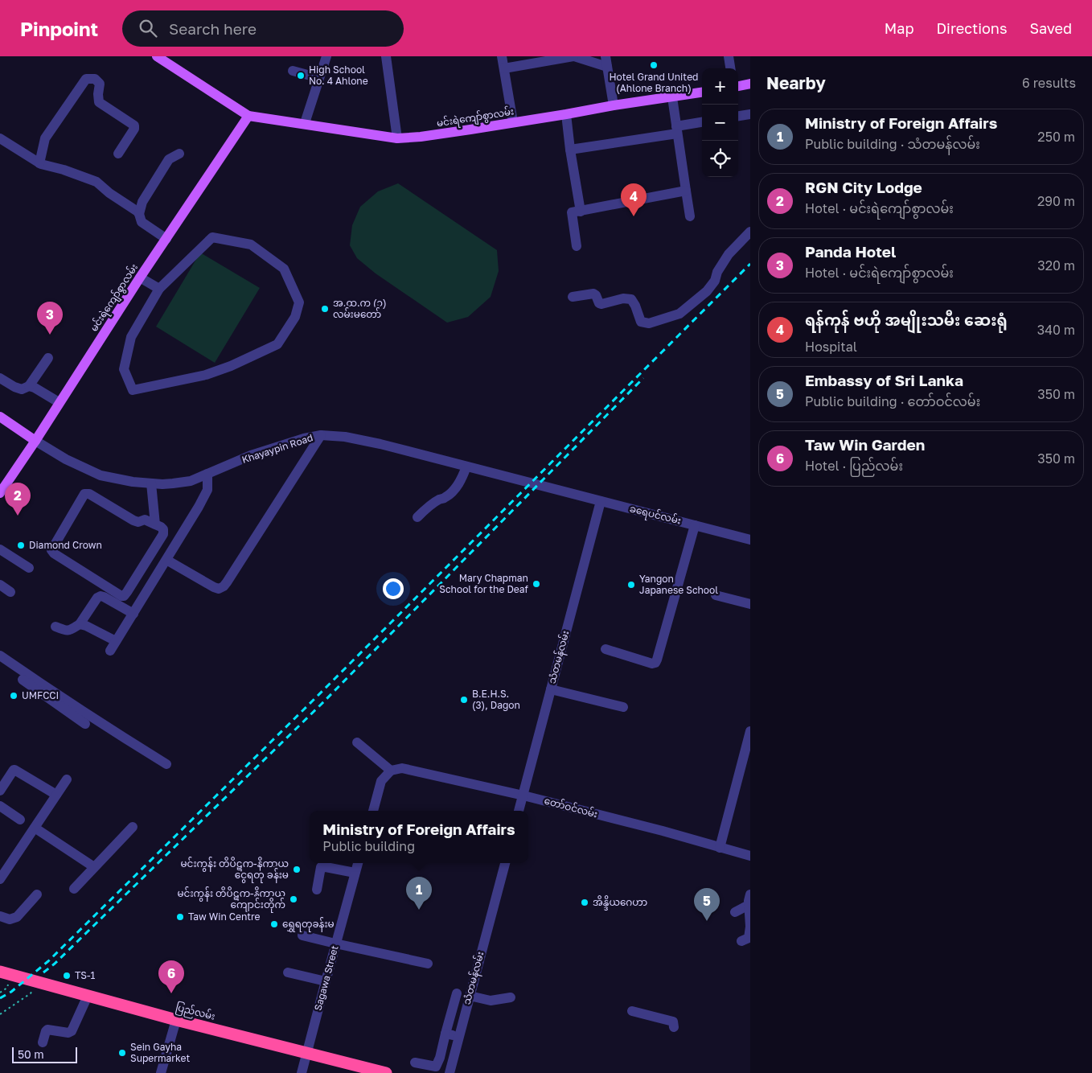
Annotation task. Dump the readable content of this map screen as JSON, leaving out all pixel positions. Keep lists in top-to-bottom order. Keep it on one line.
{"streets":{"highway":["ပြည်လမ်း"],"main road":["မင်းရဲကျော်စွာလမ်း"],"street":["Khayaypin Road","ခရေပင်လမ်း","သံတမန်လမ်း","တော်ဝင်လမ်း","Sagawa Street"]},"crossings":[["မင်းရဲကျော်စွာလမ်း","Khayaypin Road"],["Khayaypin Road","ခရေပင်လမ်း"],["ခရေပင်လမ်း","သံတမန်လမ်း"],["သံတမန်လမ်း","တော်ဝင်လမ်း"],["Sagawa Street","ပြည်လမ်း"]],"places":["Hotel Grand United (Ahlone Branch)","High School No. 4 Ahlone","အ.ထ.က (၁) လမ်းမတော်","Diamond Crown","Mary Chapman School for the Deaf","Yangon Japanese School","UMFCCI","B.E.H.S. (3), Dagon","မင်းကွန်း တိပိဋက-နိကာယ ငွေရတု ခန်းမ","မင်းကွန်း တိပိဋက-နိကာယ ကျောင်းတိုက်","အိန္ဒိယဂေဟာ","Taw Win Centre","ရွှေရတုခန်းမ","TS-1","Sein Gayha Supermarket"],"scale_bar":"50 m","page":{"header":"Pinpoint","search":"Search here","nav":["Map","Directions","Saved"],"heading":["Nearby","6 results"],"map_buttons":["+","−"],"list":[{"mark":"1","name":"Ministry of Foreign Affairs","note":"Public building · သံတမန်လမ်း","value":"250 m"},{"mark":"2","name":"RGN City Lodge","note":"Hotel · မင်းရဲကျော်စွာလမ်း","value":"290 m"},{"mark":"3","name":"Panda Hotel","note":"Hotel · မင်းရဲကျော်စွာလမ်း","value":"320 m"},{"mark":"4","name":"ရန်ကုန် ဗဟို အမျိုးသမီး ဆေးရုံ","note":"Hospital","value":"340 m"},{"mark":"5","name":"Embassy of Sri Lanka","note":"Public building · တော်ဝင်လမ်း","value":"350 m"},{"mark":"6","name":"Taw Win Garden","note":"Hotel · ပြည်လမ်း","value":"350 m"}],"pins":["4","3","2","1","5","6"],"popup":["Ministry of Foreign Affairs","Public building"],"scale":"50 m"}}
